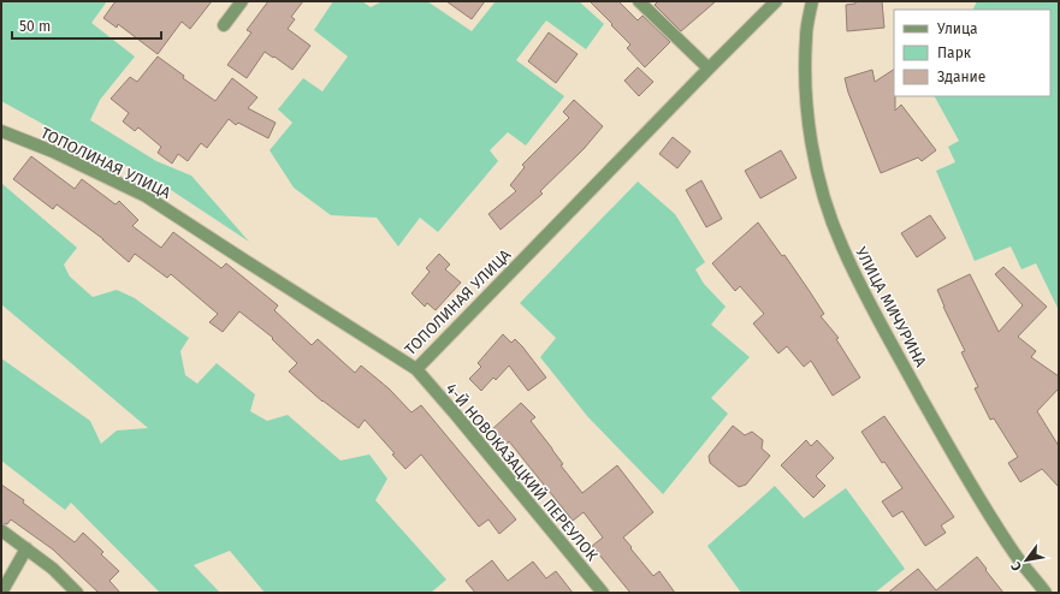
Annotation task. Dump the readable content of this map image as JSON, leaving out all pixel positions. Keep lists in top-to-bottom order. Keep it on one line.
{"streets":{"street":["ТОПОЛИНАЯ УЛИЦА","УЛИЦА МИЧУРИНА","4-Й НОВОКАЗАЦКИЙ ПЕРЕУЛОК"]},"crossings":[["ТОПОЛИНАЯ УЛИЦА","4-Й НОВОКАЗАЦКИЙ ПЕРЕУЛОК"]],"legend":["Улица","Парк","Здание"],"scale_bar":"50 m","north":"bottom left"}
